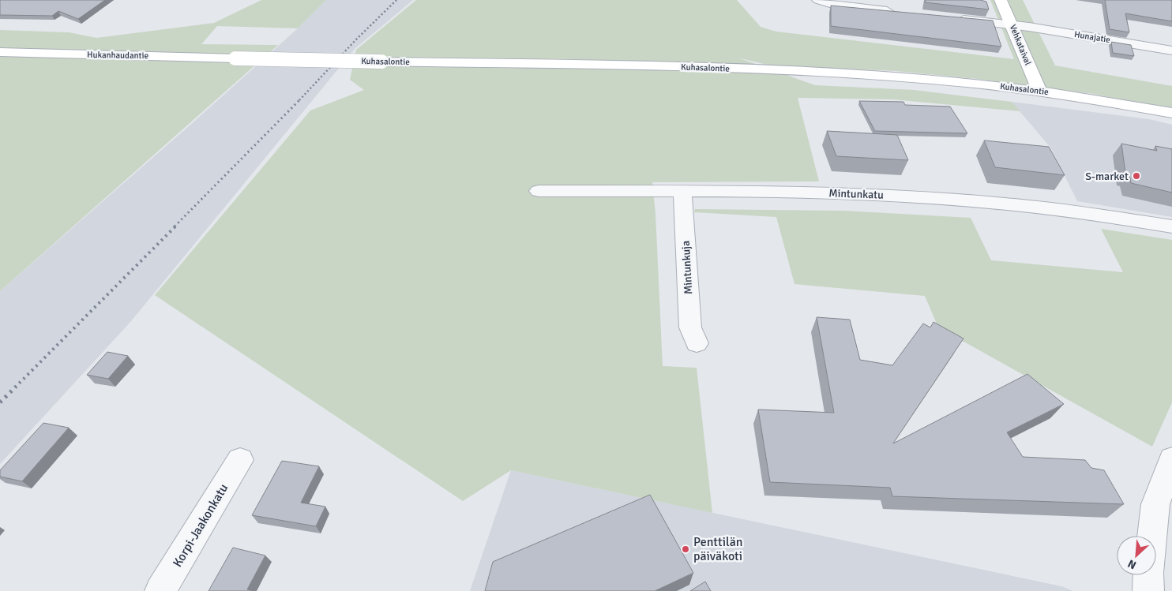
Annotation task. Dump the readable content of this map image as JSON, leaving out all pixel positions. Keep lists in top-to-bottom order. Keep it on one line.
{"streets":{"main road":["Vehkataival","Hukanhaudantie","Kuhasalontie"],"street":["Hunajatie","Mintunkatu","Mintunkuja","Korpi-Jaakonkatu"]},"crossings":[["Hunajatie","Vehkataival"],["Vehkataival","Kuhasalontie"],["Hukanhaudantie","Kuhasalontie"],["Mintunkatu","Mintunkuja"]],"places":["S-market","Penttilän päiväkoti"],"north":"bottom left"}
